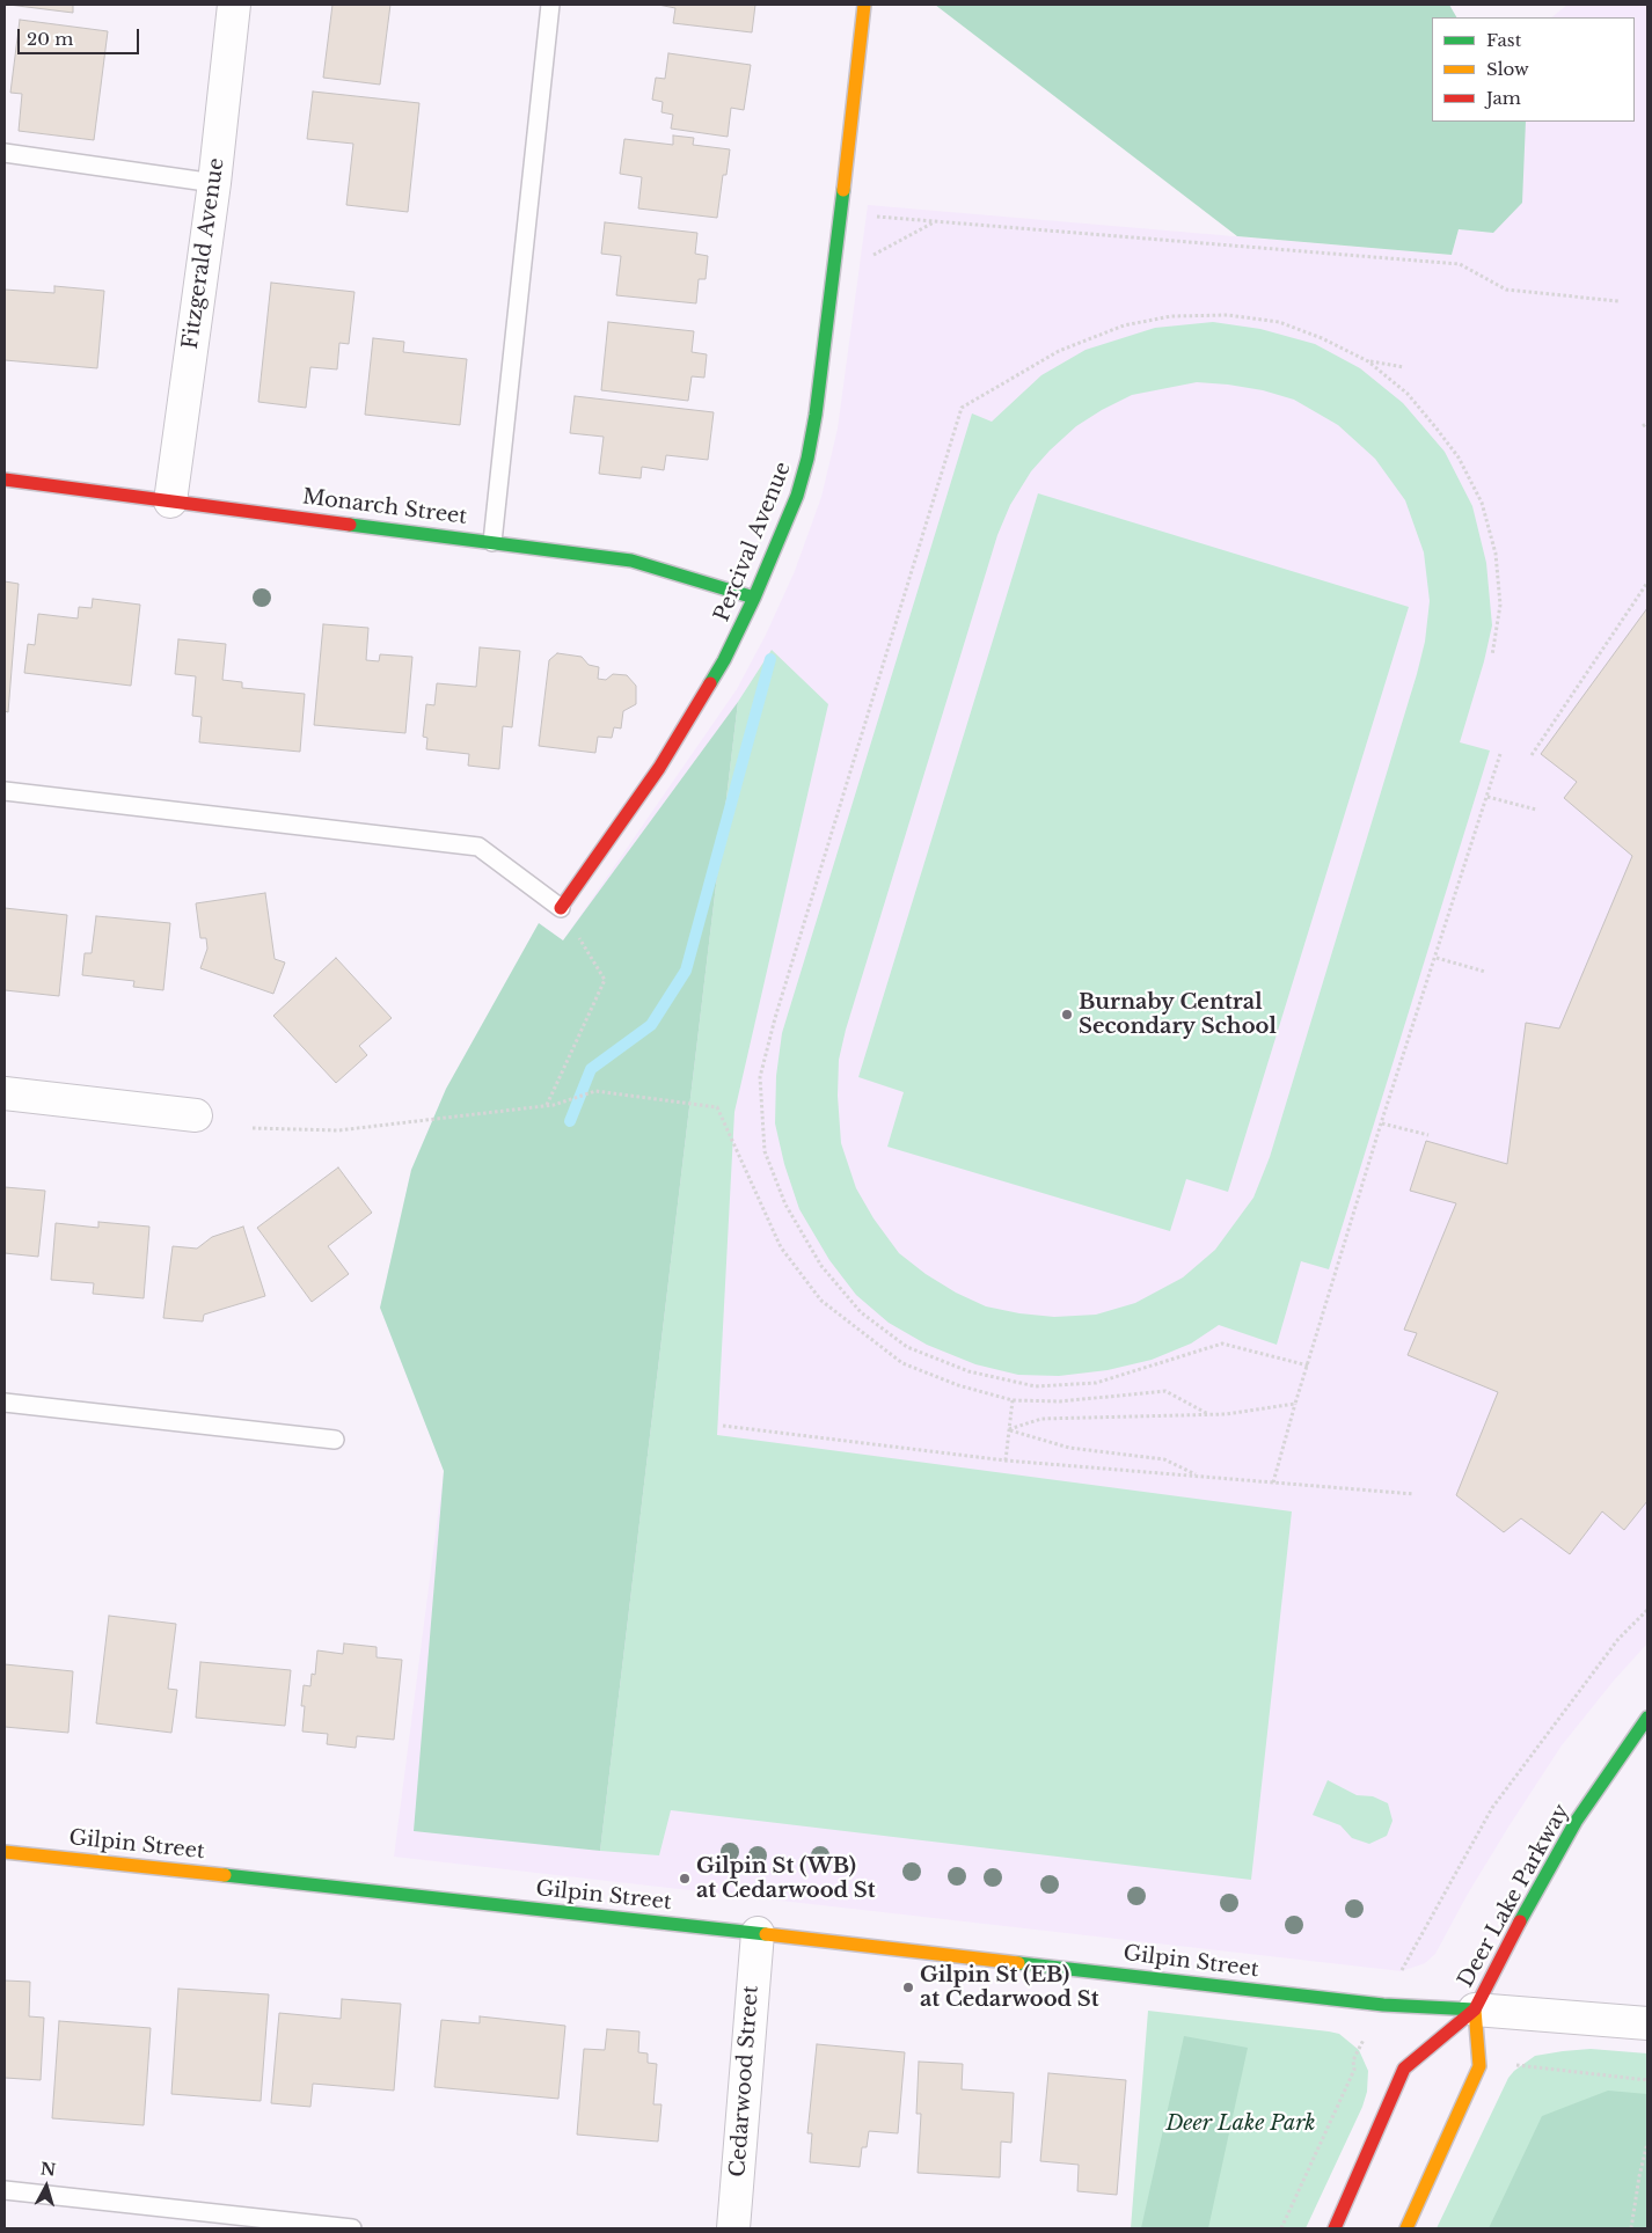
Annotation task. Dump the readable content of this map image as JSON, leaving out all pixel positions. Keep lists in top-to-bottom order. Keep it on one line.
{"streets":{"street":["Fitzgerald Avenue","Monarch Street","Percival Avenue","Gilpin Street","Deer Lake Parkway","Cedarwood Street"]},"crossings":[["Fitzgerald Avenue","Monarch Street"],["Monarch Street","Percival Avenue"],["Gilpin Street","Deer Lake Parkway"],["Gilpin Street","Cedarwood Street"]],"parks":["Deer Lake Park"],"places":["Burnaby Central Secondary School","Gilpin St (WB) at Cedarwood St","Gilpin St (EB) at Cedarwood St"],"legend":["Fast","Slow","Jam"],"scale_bar":"20 m","north":"top"}
